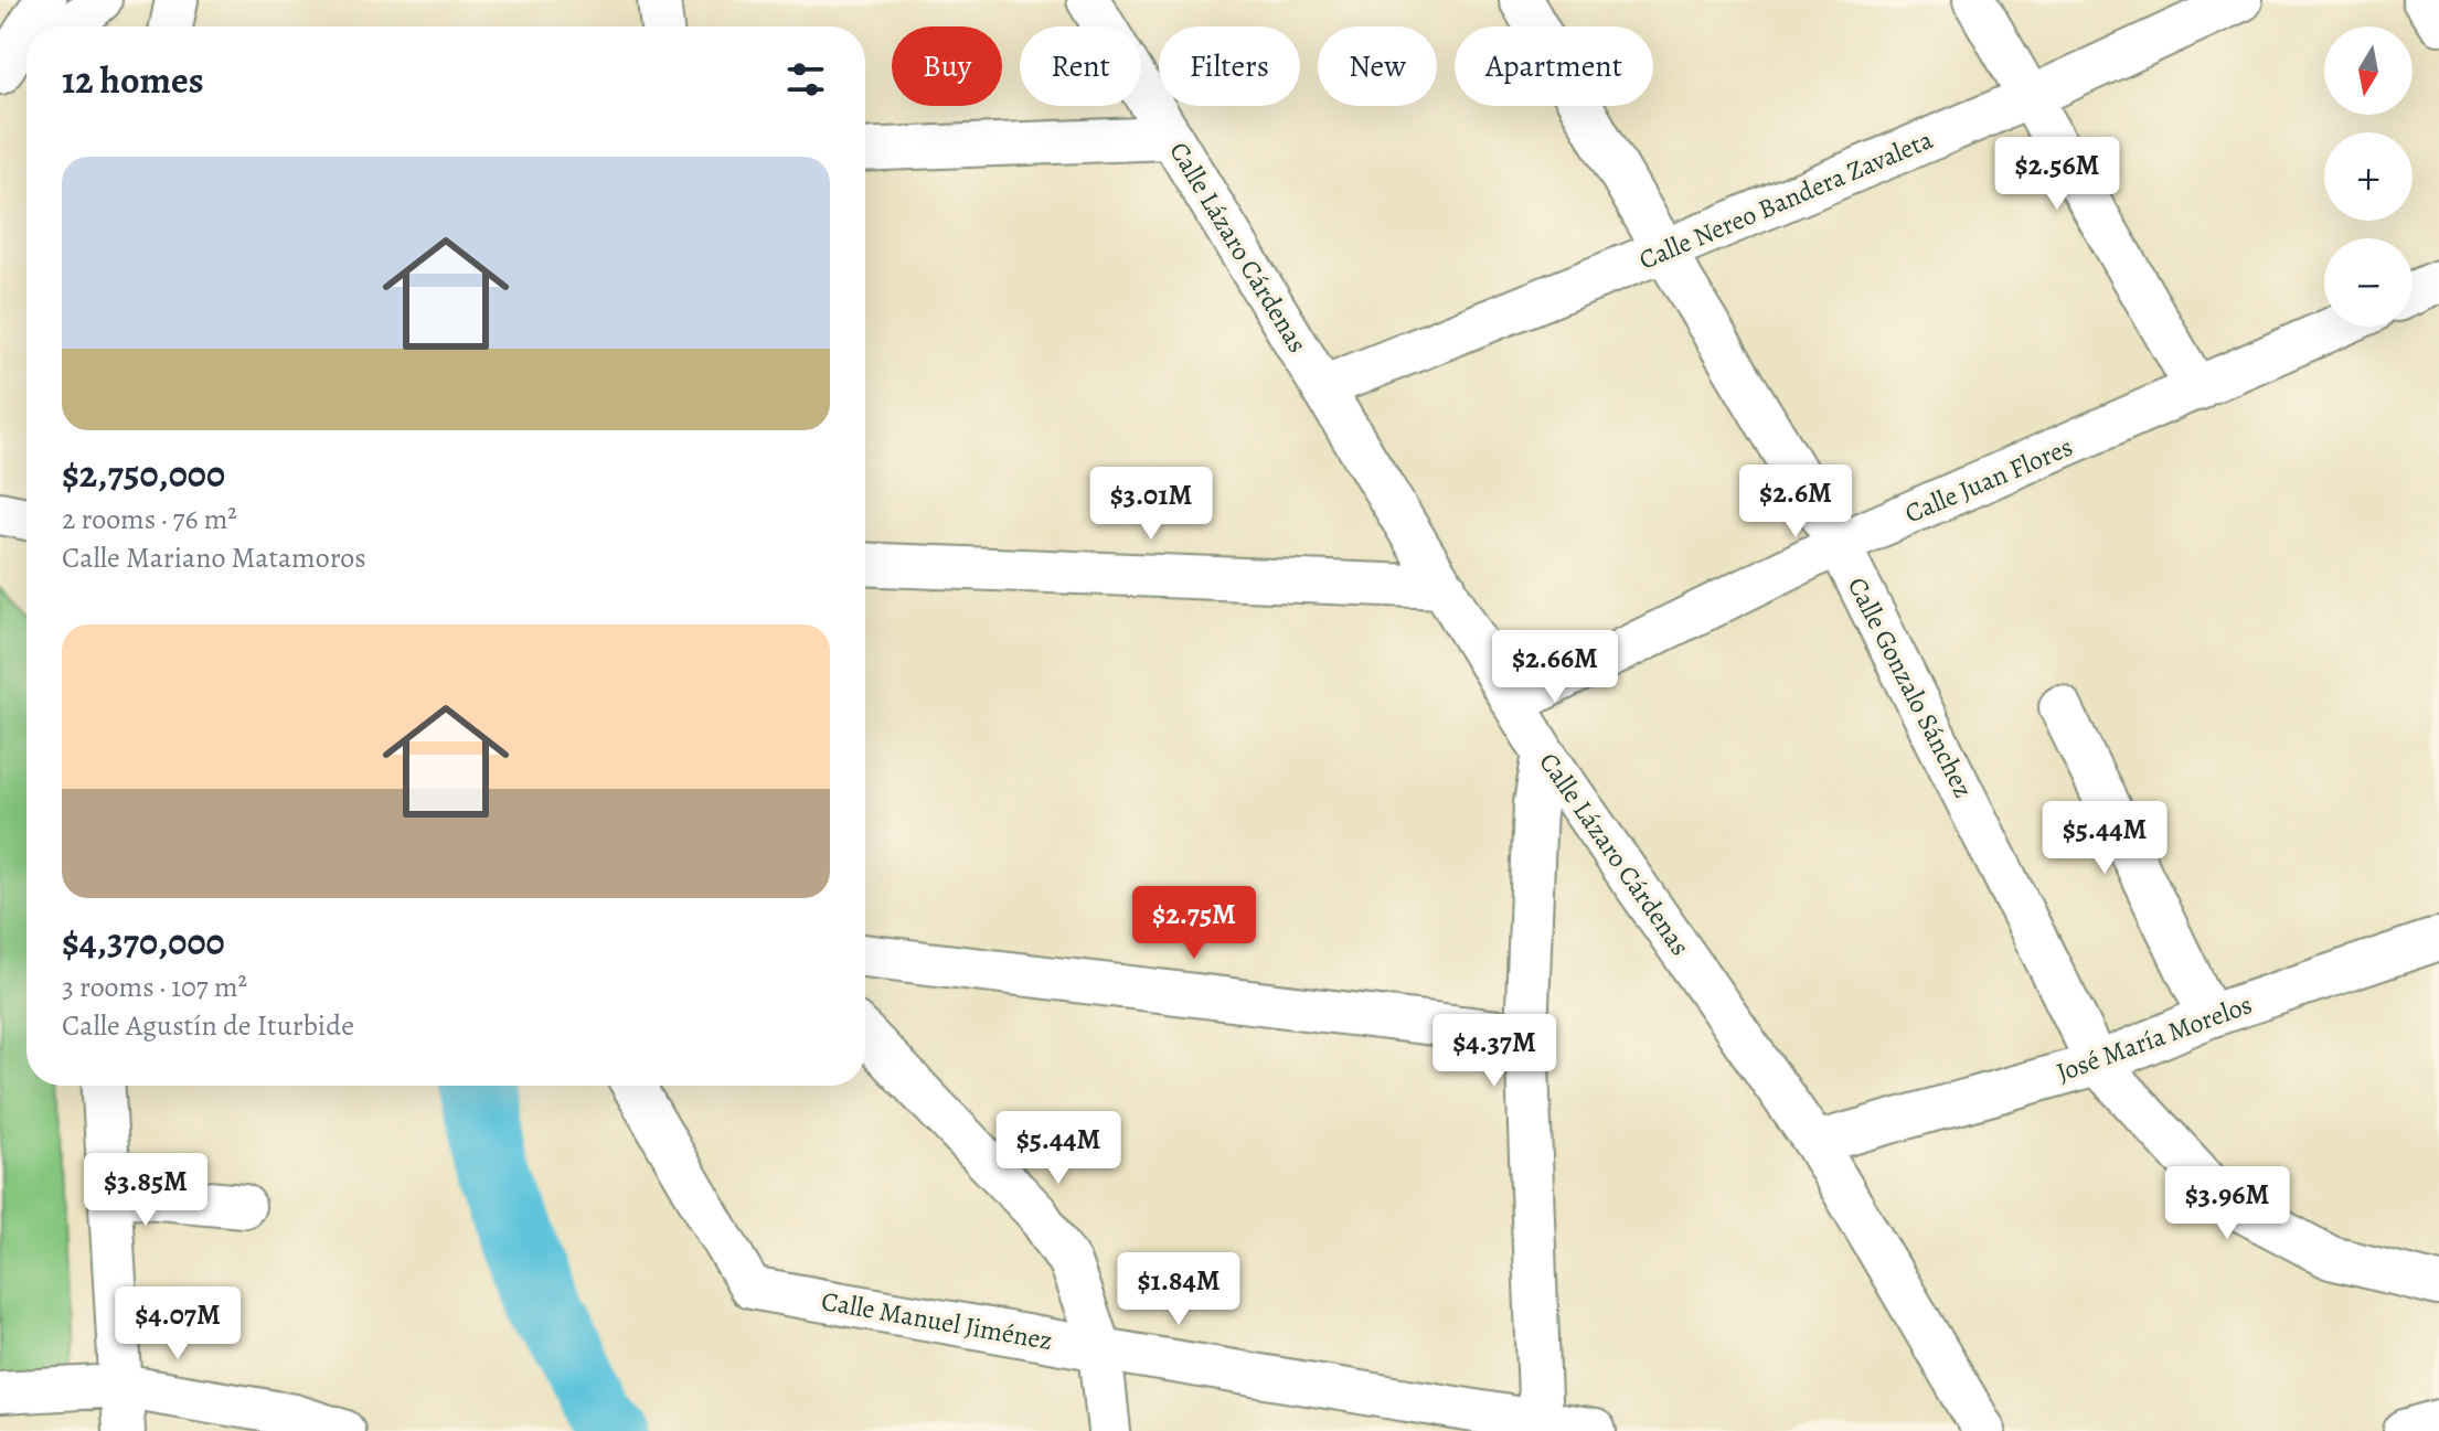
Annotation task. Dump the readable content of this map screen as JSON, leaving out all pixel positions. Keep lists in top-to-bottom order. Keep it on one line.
{"streets":{"street":["Calle Nereo Bandera Zavaleta","Calle Lázaro Cárdenas","Calle Juan Flores","Calle Gonzalo Sánchez","José María Morelos","Calle Manuel Jiménez"]},"crossings":[["Calle Nereo Bandera Zavaleta","Calle Lázaro Cárdenas"],["Calle Nereo Bandera Zavaleta","Calle Gonzalo Sánchez"],["Calle Lázaro Cárdenas","Calle Juan Flores"],["Calle Lázaro Cárdenas","José María Morelos"],["Calle Juan Flores","Calle Gonzalo Sánchez"],["Calle Gonzalo Sánchez","José María Morelos"]],"north":"bottom","page":{"map_buttons":["+","−"],"chip":["Buy","Rent","Filters","New","Apartment"],"heading":"12 homes","list":[{"name":"$2,750,000","note":"2 rooms · 76 m² · Calle Mariano Matamoros"},{"name":"$4,370,000","note":"3 rooms · 107 m² · Calle Agustín de Iturbide"}],"price":["$2.56M","$2.6M","$3.01M","$2.66M","$5.44M","$2.75M","$4.37M","$5.44M","$3.85M","$3.96M","$1.84M","$4.07M"]}}
